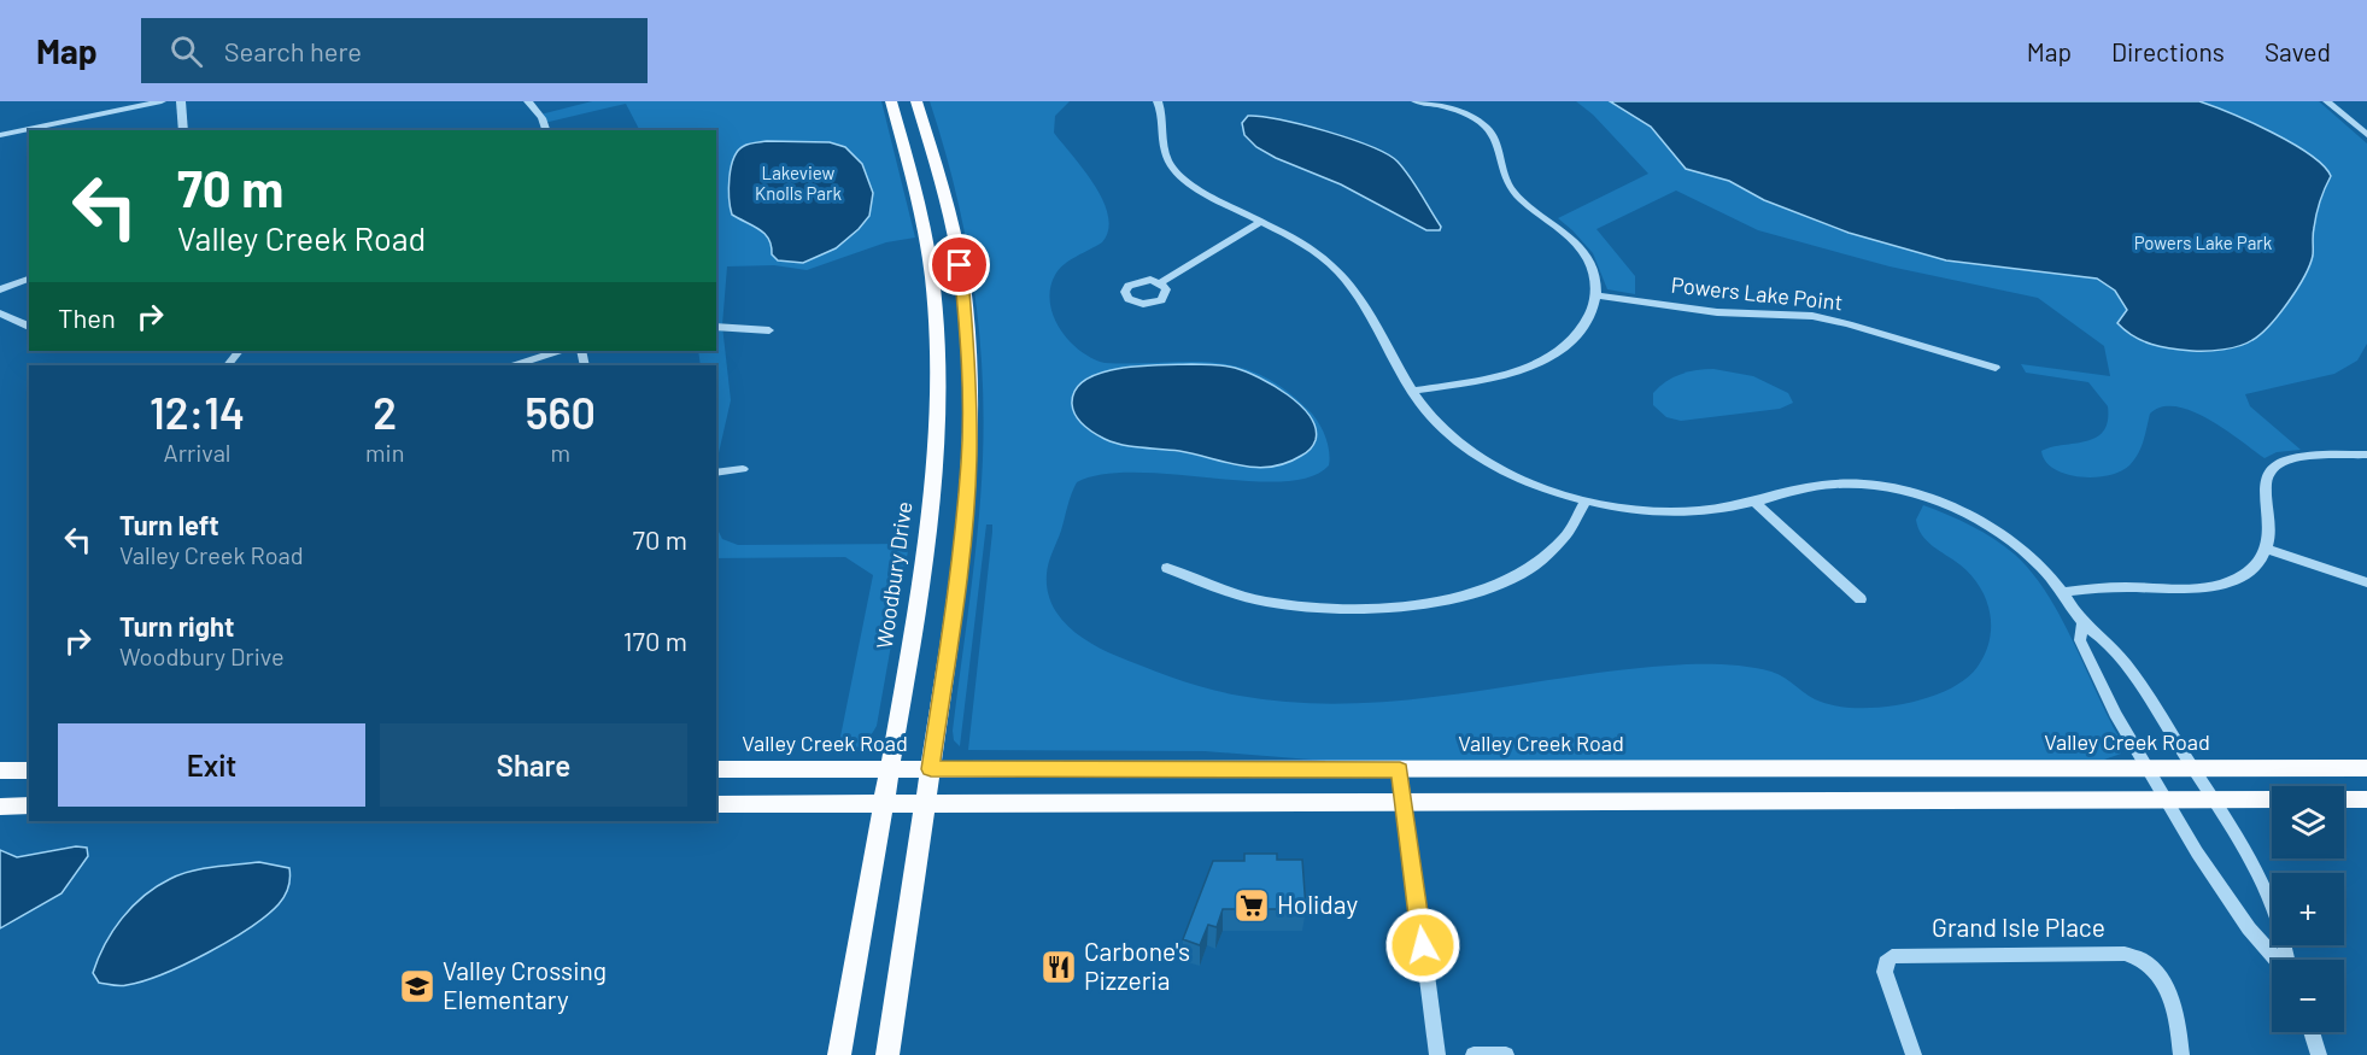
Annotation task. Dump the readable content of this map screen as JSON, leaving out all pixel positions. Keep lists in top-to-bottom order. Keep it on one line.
{"streets":{"main road":["Woodbury Drive","Valley Creek Road"],"street":["Powers Lake Point","Grand Isle Place"]},"crossings":[["Woodbury Drive","Valley Creek Road"]],"parks":["Lakeview Knolls Park","Powers Lake Park"],"places":{"supermarket":["Holiday"],"restaurant":["Carbone's Pizzeria"],"school or university":["Valley Crossing Elementary"]},"page":{"header":"Map","search":"Search here","nav":["Map","Directions","Saved"],"turn":["70 m","Valley Creek Road"],"then":"Then","eta":["12:14","Arrival","2","min","560","m"],"list":[{"name":"Turn left","note":"Valley Creek Road","value":"70 m"},{"name":"Turn right","note":"Woodbury Drive","value":"170 m"}],"buttons":["Exit","Share"],"map_buttons":["+","−"]}}
